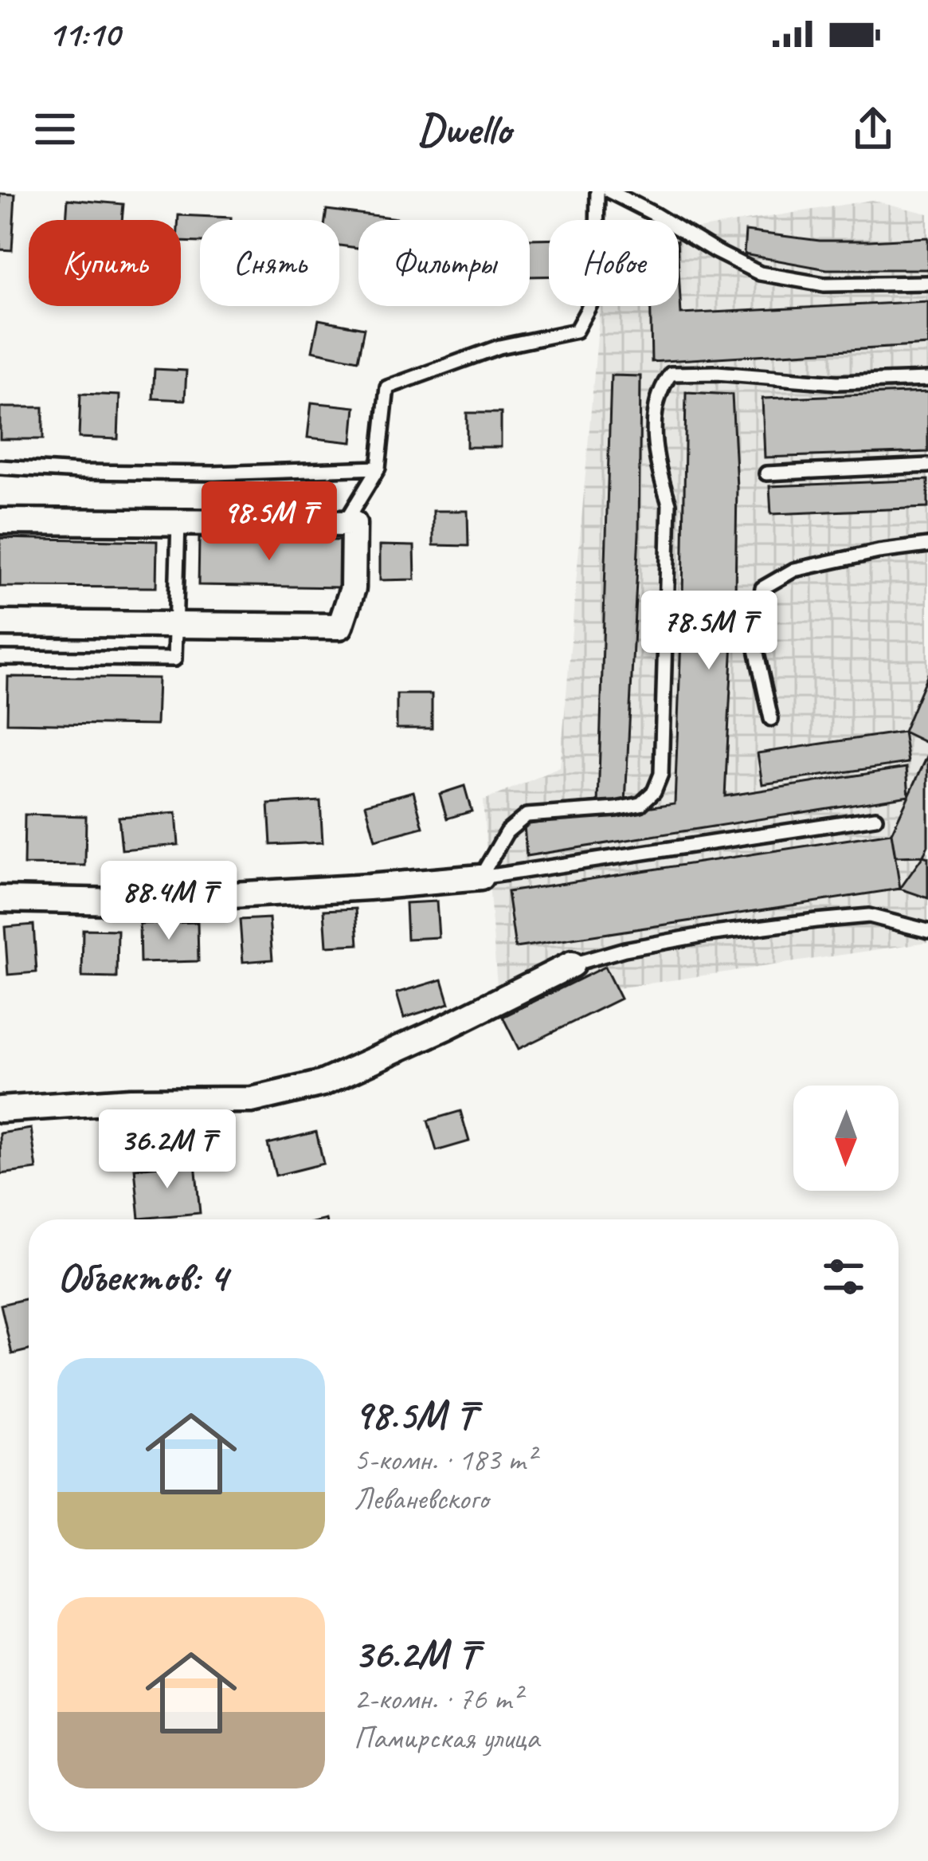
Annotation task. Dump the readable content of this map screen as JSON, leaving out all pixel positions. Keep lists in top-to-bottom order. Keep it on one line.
{"north":"bottom","page":{"status":"11:10","header":"Dwello","chip":["Купить","Снять","Фильтры","Новое"],"price":["98.5M ₸","78.5M ₸","88.4M ₸","36.2M ₸"],"heading":"Объектов: 4","list":[{"name":"98.5M ₸","note":"5-комн. · 183 m² · Леваневского"},{"name":"36.2M ₸","note":"2-комн. · 76 m² · Памирская улица"}]}}
